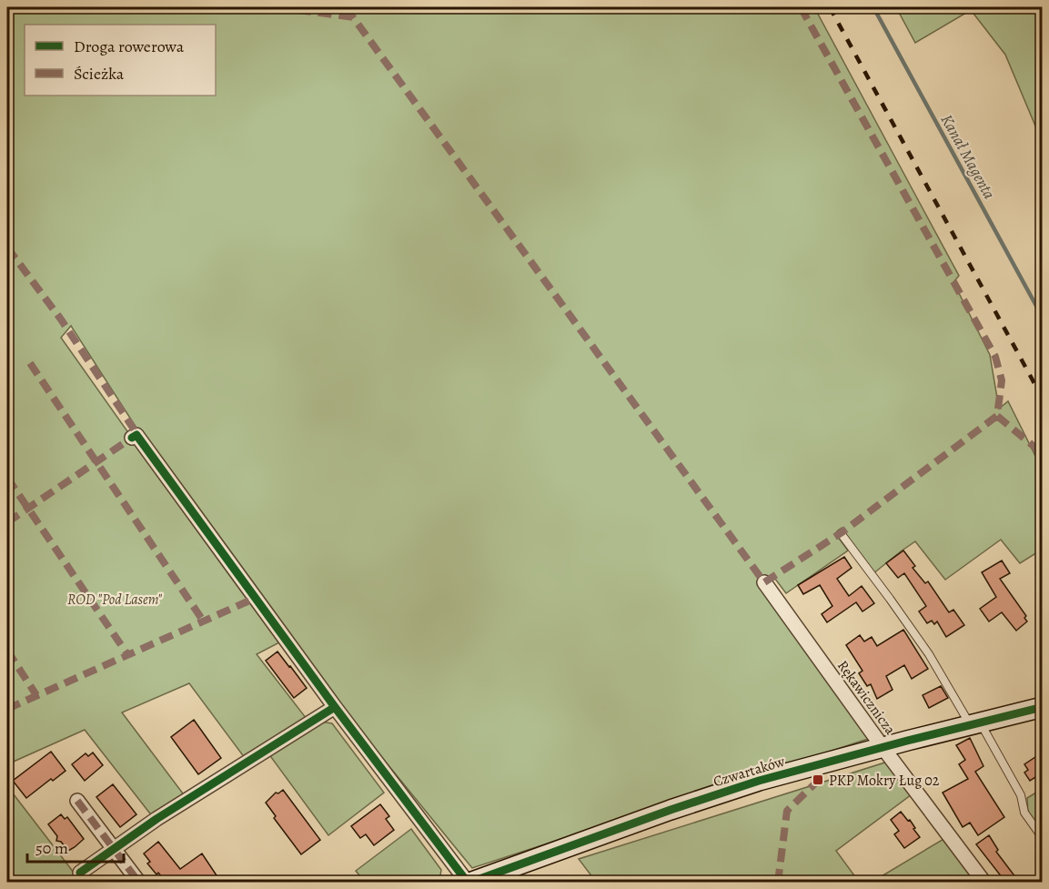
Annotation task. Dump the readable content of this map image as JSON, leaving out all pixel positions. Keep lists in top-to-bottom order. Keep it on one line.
{"streets":{"street":["Rękawicznicza","Czwartaków"]},"crossings":[["Rękawicznicza","Czwartaków"]],"water":["Kanał Magenta"],"parks":["ROD \"Pod Lasem\""],"places":{"transit":["PKP Mokry Ług 02"]},"legend":["Droga rowerowa","Ścieżka"],"scale_bar":"50 m"}
